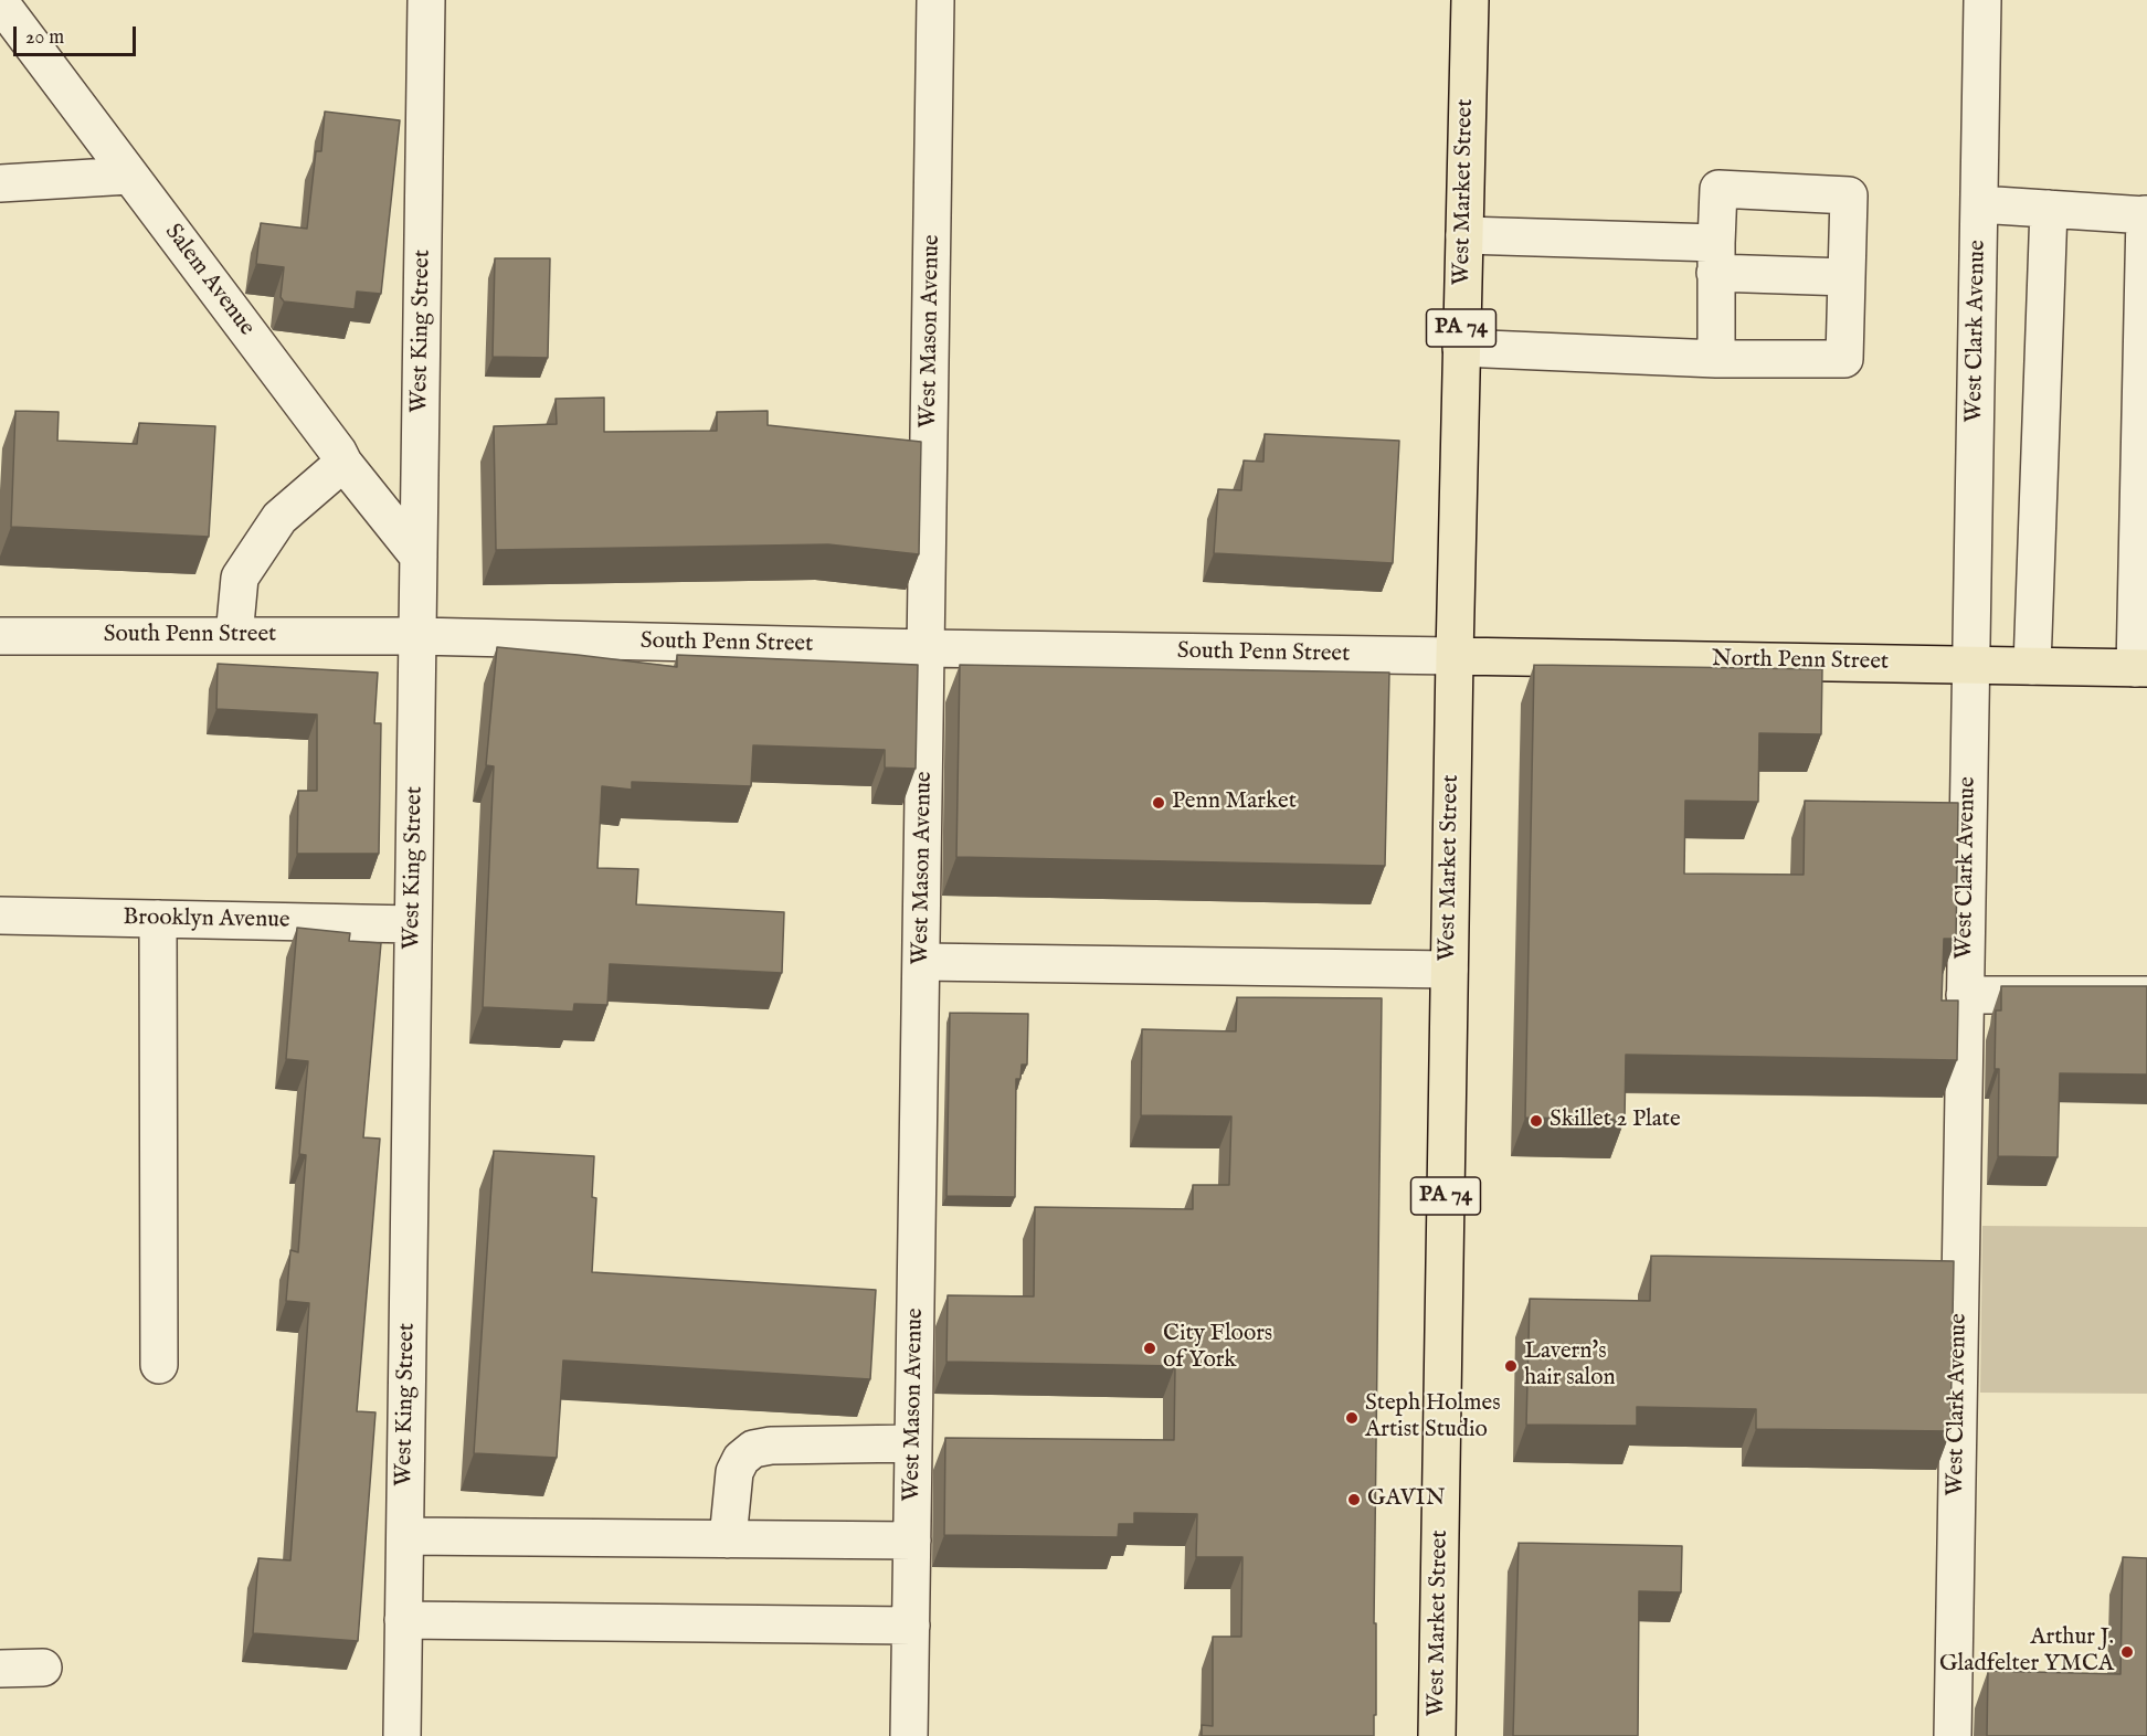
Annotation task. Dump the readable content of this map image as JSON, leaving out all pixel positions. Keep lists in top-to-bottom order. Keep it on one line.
{"streets":{"main road":["West Market Street","PA 74","North Penn Street"],"street":["Salem Avenue","West King Street","West Mason Avenue","West Clark Avenue","South Penn Street","Brooklyn Avenue"]},"crossings":[["West Market Street","South Penn Street"],["West Market Street","North Penn Street"],["Salem Avenue","West King Street"],["West King Street","South Penn Street"],["West King Street","Brooklyn Avenue"],["West Mason Avenue","South Penn Street"],["West Clark Avenue","North Penn Street"],["South Penn Street","North Penn Street"]],"places":["Penn Market","Skillet 2 Plate","City Floors of York","Lavern's hair salon","Steph Holmes Artist Studio","GAVIN","Arthur J. Gladfelter YMCA"],"scale_bar":"20 m"}
